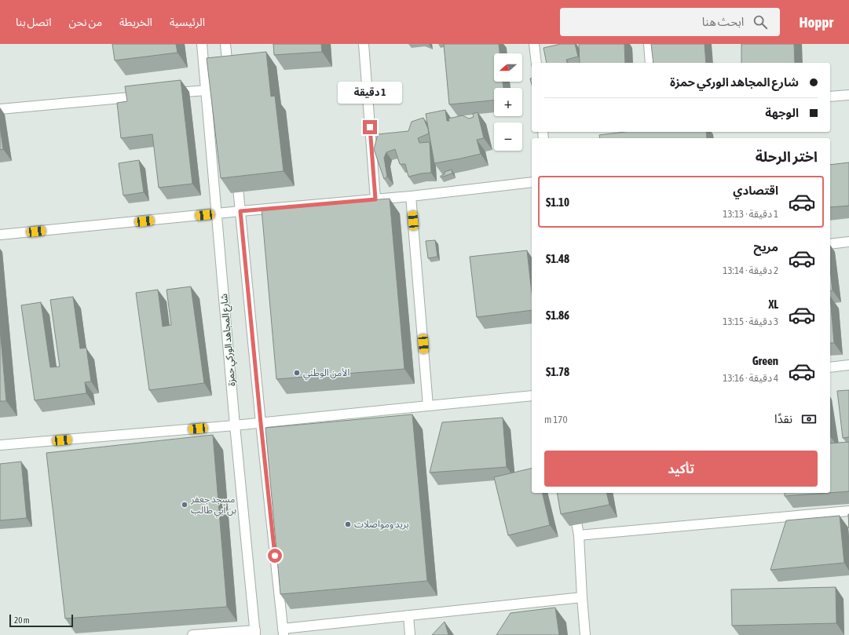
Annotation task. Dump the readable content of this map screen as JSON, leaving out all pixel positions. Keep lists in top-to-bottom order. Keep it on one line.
{"streets":{"street":["شارع المجاهد الوركي حمزة"]},"places":["الأمن الوطني","مسجد جعفر بن أبي طالب","بريد ومواصلات"],"scale_bar":"20 m","north":"left","page":{"header":"Hoppr","search":"ابحث هنا","nav":["الرئيسية","الخريطة","من نحن","اتصل بنا"],"map_buttons":["+","−"],"banner":["شارع المجاهد الوركي حمزة","الوجهة"],"bubble":"1 دقيقة","heading":"اختر الرحلة","list":[{"name":"اقتصادي","note":"1 دقيقة · 13:13","value":"$1.10"},{"name":"مريح","note":"2 دقيقة · 13:14","value":"$1.48"},{"name":"XL","note":"3 دقيقة · 13:15","value":"$1.86"},{"name":"Green","note":"4 دقيقة · 13:16","value":"$1.78"}],"pay":["نقدًا","170 m"],"buttons":"تأكيد","scale":"20 m"}}
